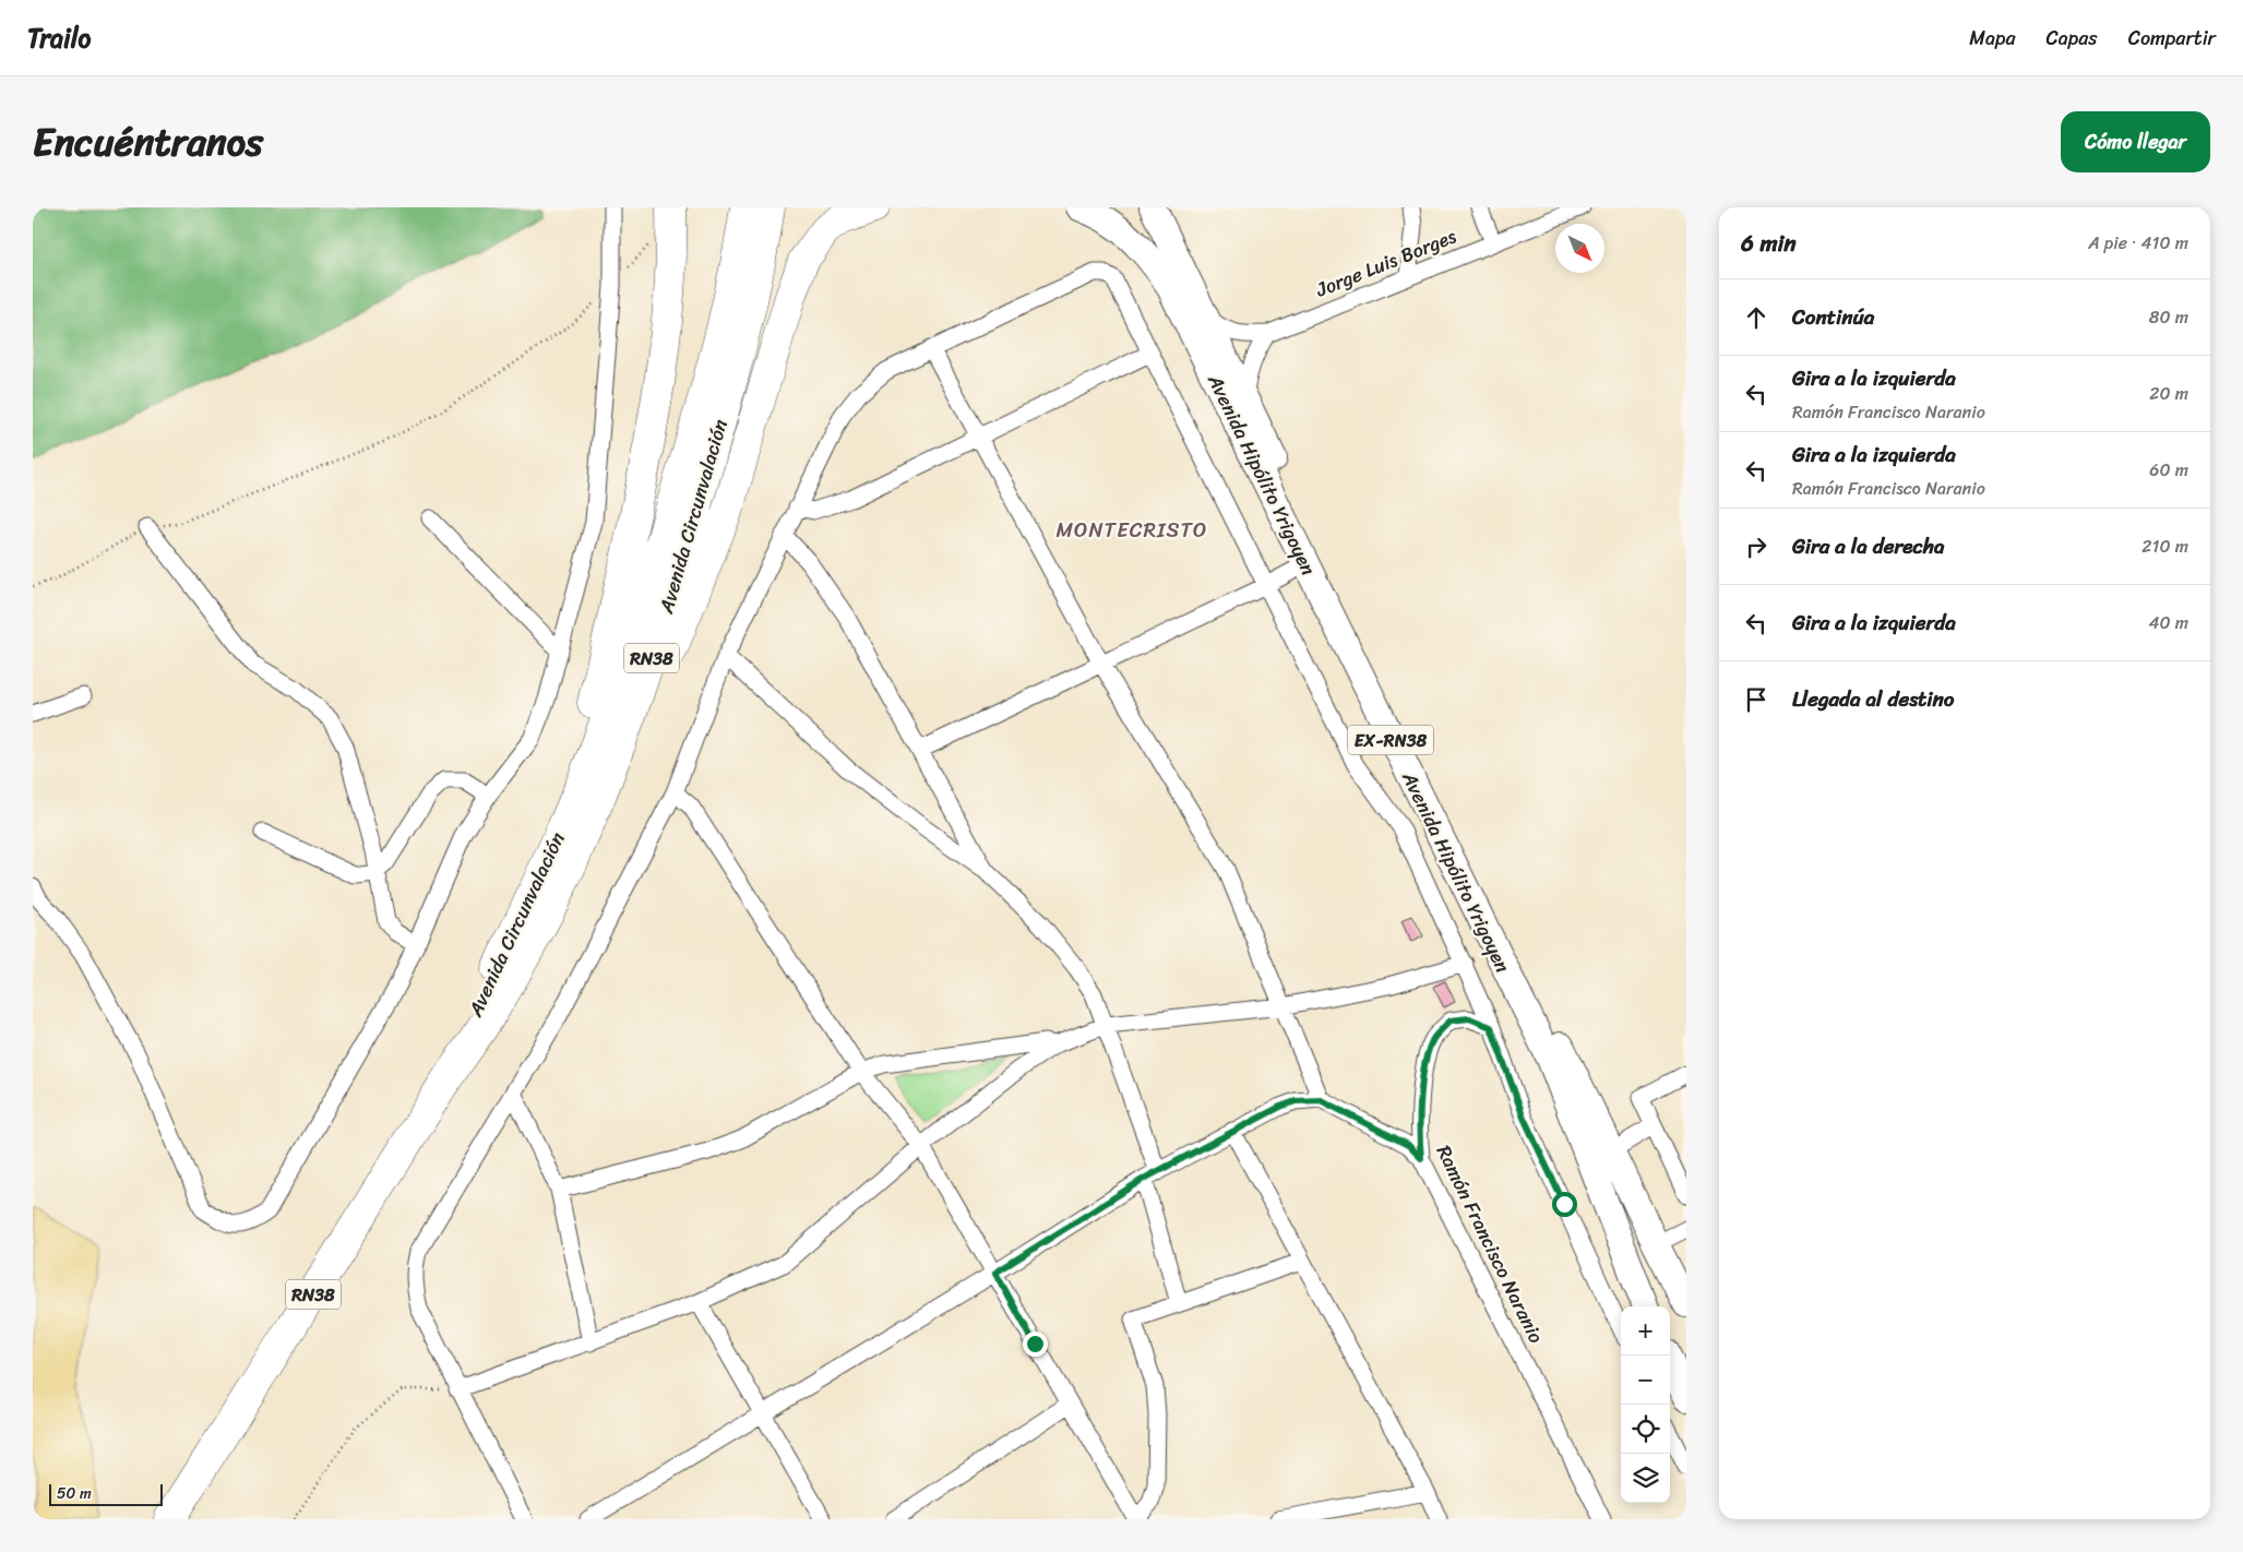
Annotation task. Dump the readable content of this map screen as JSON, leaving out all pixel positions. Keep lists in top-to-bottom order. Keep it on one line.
{"streets":{"highway":["Avenida Circunvalación","RN38"],"main road":["Avenida Hipólito Yrigoyen","EX-RN38"],"street":["Jorge Luis Borges","Ramón Francisco Naranio"]},"crossings":[["Jorge Luis Borges","Avenida Hipólito Yrigoyen"]],"districts":["MONTECRISTO"],"scale_bar":"50 m","north":"bottom right","page":{"header":"Trailo","nav":["Mapa","Capas","Compartir"],"title":"Encuéntranos","buttons":"Cómo llegar","heading":["6 min","A pie · 410 m"],"list":[["Continúa","80 m"],["Gira a la izquierda","Ramón Francisco Naranio","20 m"],["Gira a la izquierda","Ramón Francisco Naranio","60 m"],["Gira a la derecha","210 m"],["Gira a la izquierda","40 m"],"Llegada al destino"],"map_buttons":["+","−"],"scale":"50 m"}}
